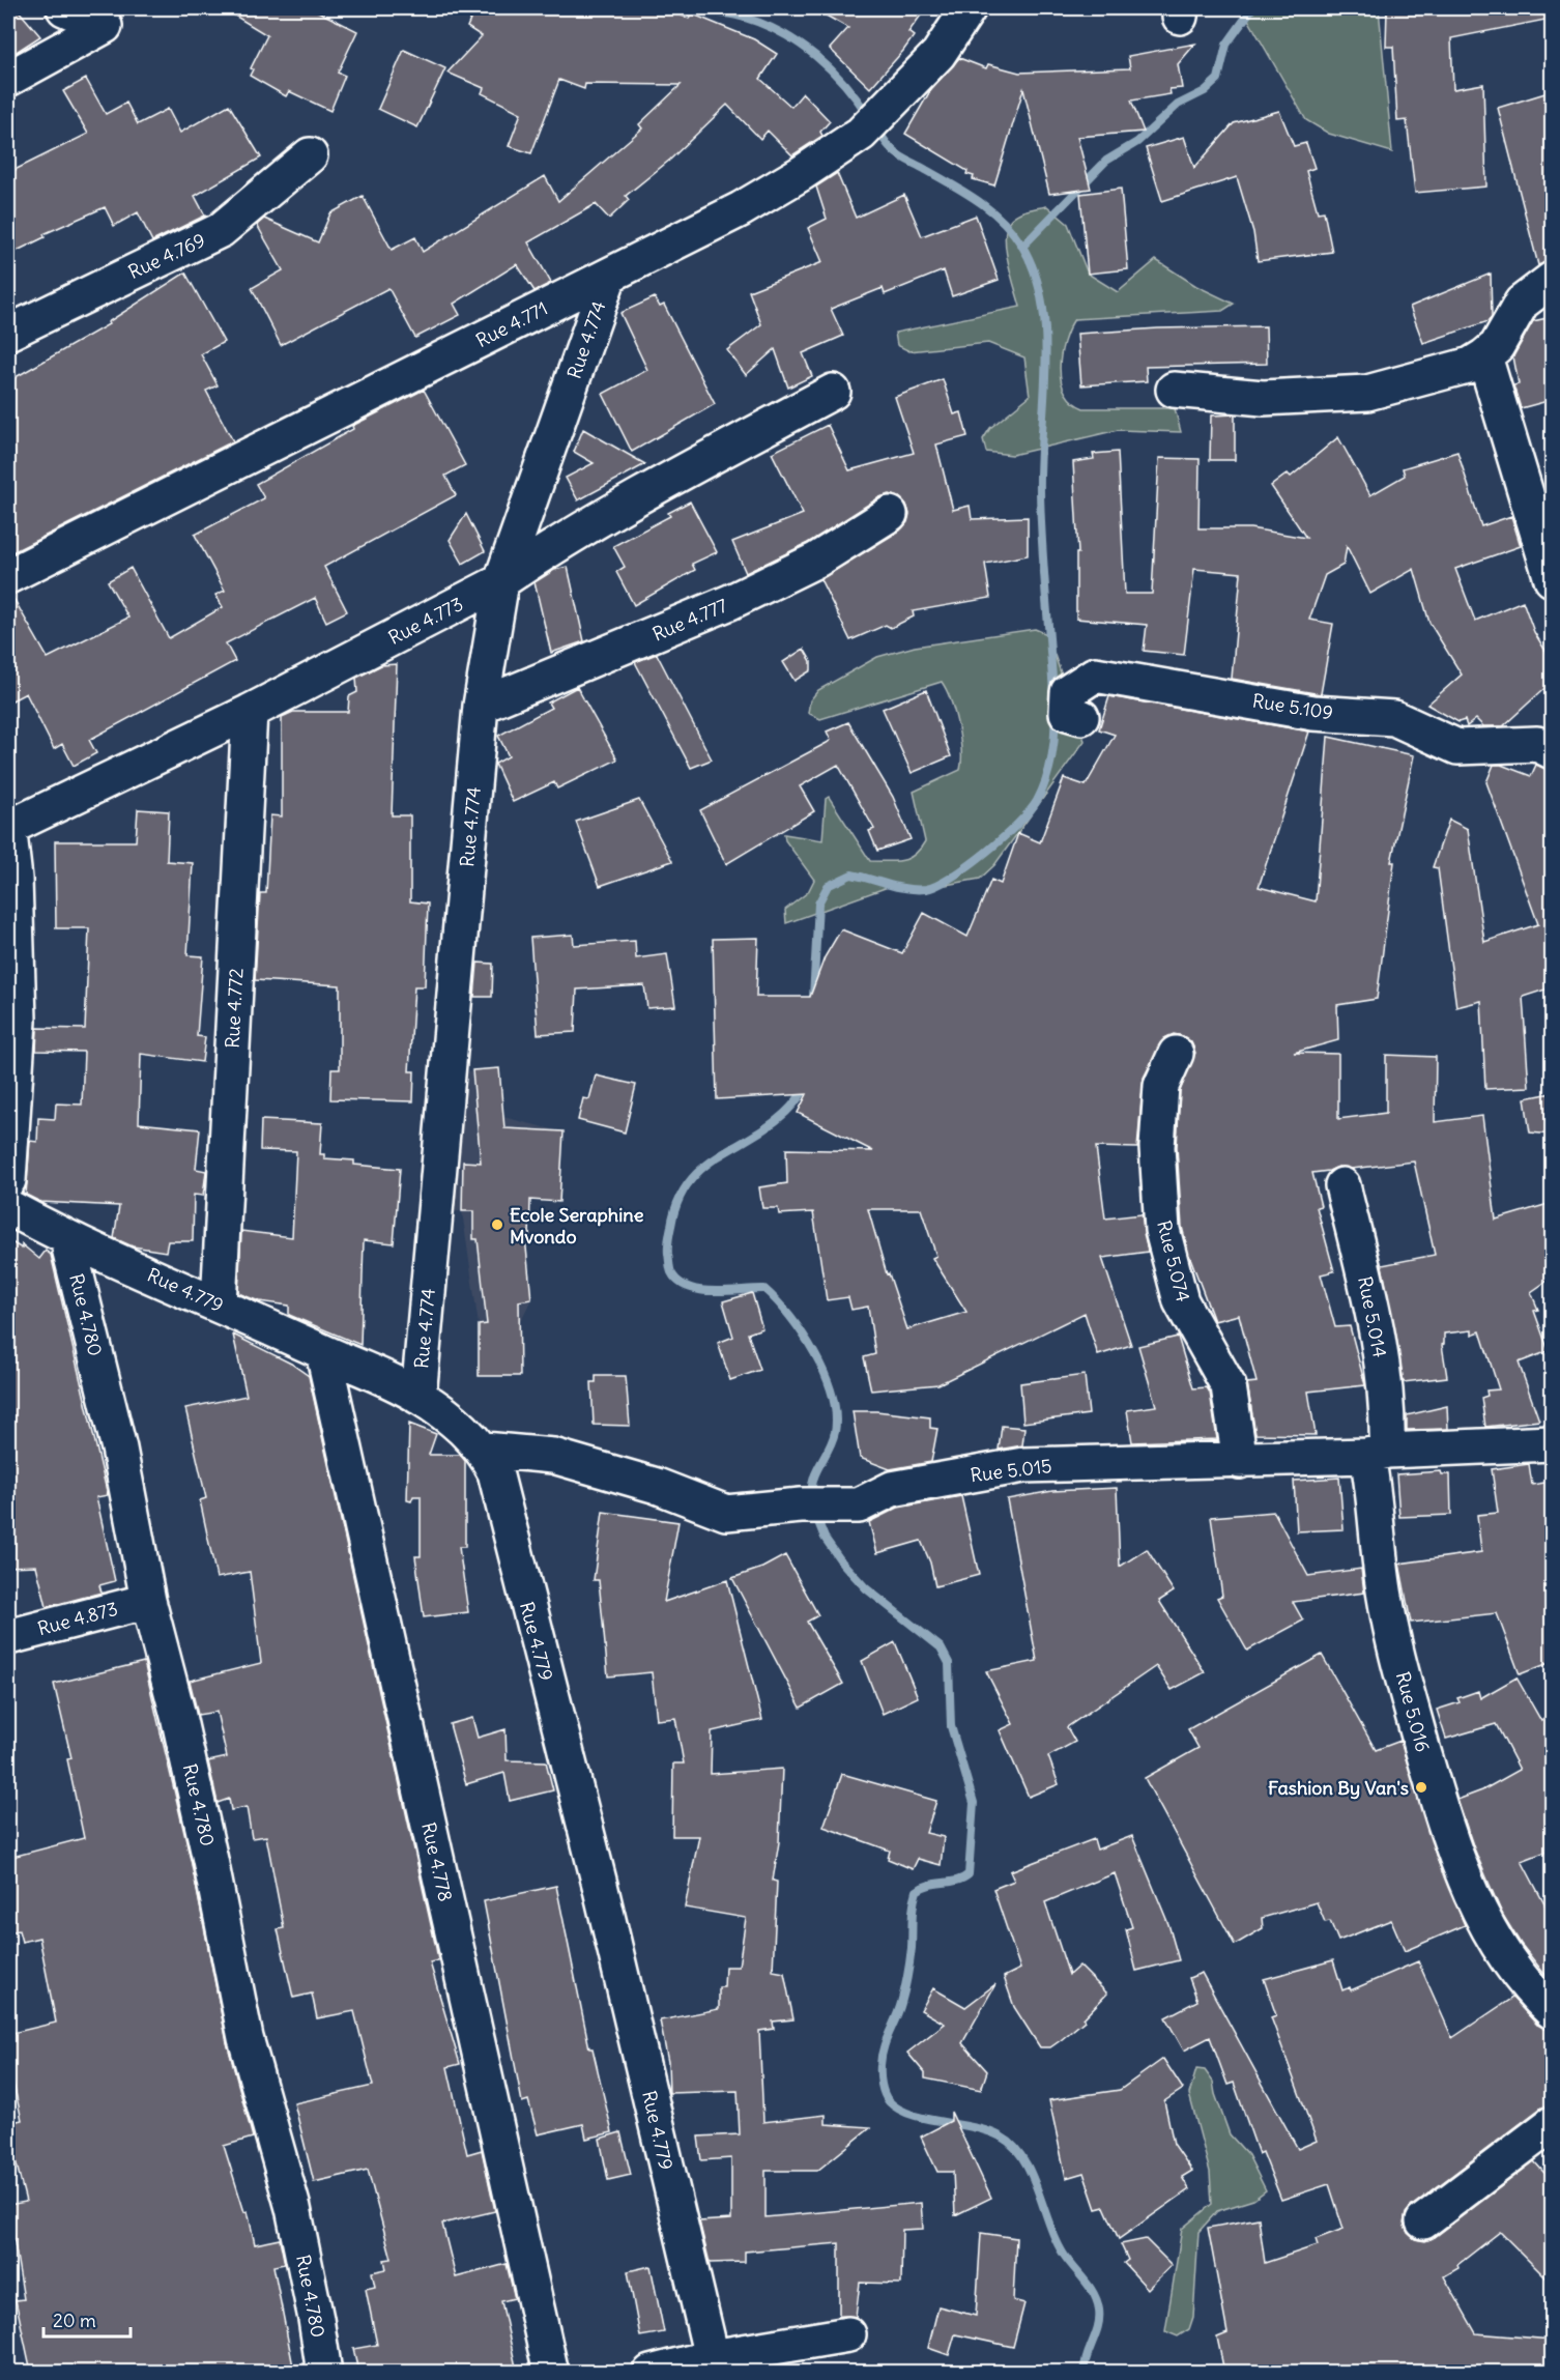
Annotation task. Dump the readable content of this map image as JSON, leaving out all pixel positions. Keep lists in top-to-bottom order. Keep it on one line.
{"streets":{"street":["Rue 4.769","Rue 4.771","Rue 4.774","Rue 4.777","Rue 4.773","Rue 5.109","Rue 4.772","Rue 5.074","Rue 4.779","Rue 4.780","Rue 5.014","Rue 5.015","Rue 4.873","Rue 5.016","Rue 4.778"]},"crossings":[["Rue 4.771","Rue 4.774"],["Rue 4.774","Rue 4.777"],["Rue 4.774","Rue 4.773"],["Rue 4.774","Rue 4.779"],["Rue 4.773","Rue 4.772"],["Rue 4.772","Rue 4.779"],["Rue 5.074","Rue 5.015"],["Rue 4.779","Rue 4.780"],["Rue 4.779","Rue 5.015"],["Rue 4.779","Rue 4.778"],["Rue 4.780","Rue 4.873"],["Rue 5.014","Rue 5.015"],["Rue 5.014","Rue 5.016"],["Rue 5.015","Rue 5.016"]],"places":["Ecole Seraphine Mvondo","Fashion By Van's"],"scale_bar":"20 m"}
